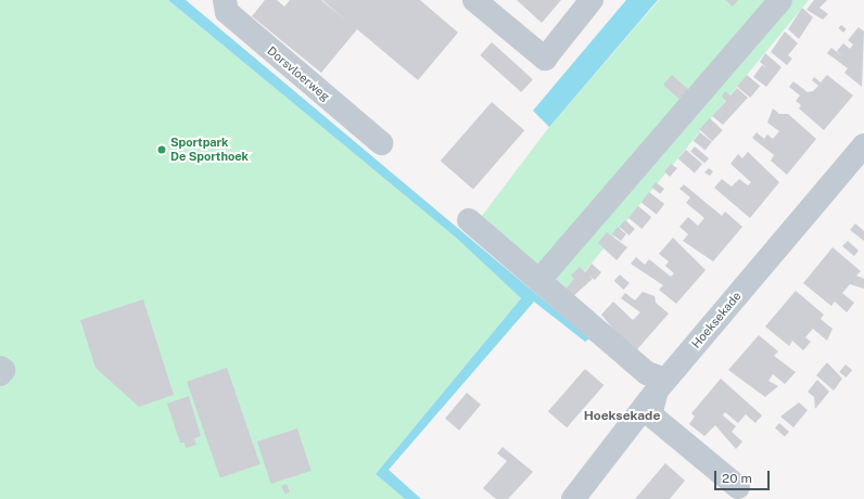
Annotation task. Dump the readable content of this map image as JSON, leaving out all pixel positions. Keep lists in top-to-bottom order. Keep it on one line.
{"streets":{"street":["Dorsvloerweg","Hoeksekade"]},"districts":["Hoeksekade"],"places":["Sportpark De Sporthoek"],"scale_bar":"20 m"}
